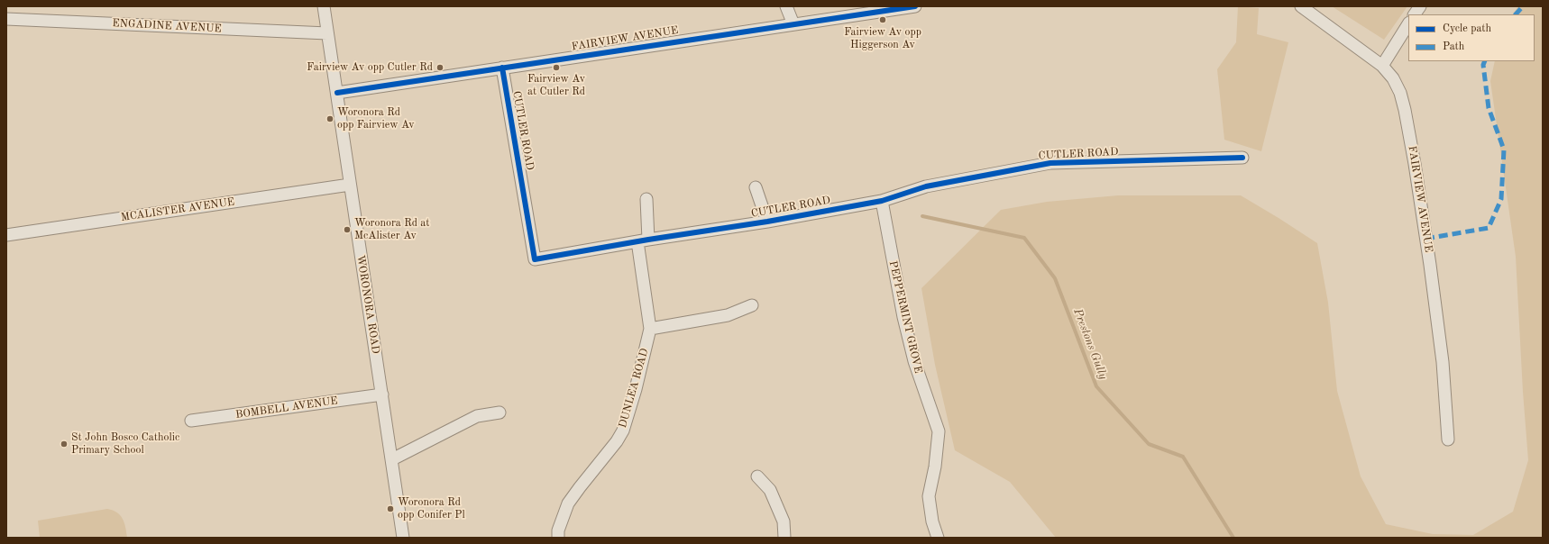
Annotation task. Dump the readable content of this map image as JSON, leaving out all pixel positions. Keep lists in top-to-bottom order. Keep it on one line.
{"streets":{"street":["ENGADINE AVENUE","FAIRVIEW AVENUE","CUTLER ROAD","MCALISTER AVENUE","WORONORA ROAD","PEPPERMINT GROVE","DUNLEA ROAD","BOMBELL AVENUE"]},"crossings":[["ENGADINE AVENUE","WORONORA ROAD"],["FAIRVIEW AVENUE","CUTLER ROAD"],["FAIRVIEW AVENUE","WORONORA ROAD"],["CUTLER ROAD","PEPPERMINT GROVE"],["CUTLER ROAD","DUNLEA ROAD"],["MCALISTER AVENUE","WORONORA ROAD"],["WORONORA ROAD","BOMBELL AVENUE"]],"water":["Prestons Gully"],"places":["Fairview Av opp Higgerson Av","Fairview Av opp Cutler Rd","Fairview Av at Cutler Rd","Woronora Rd opp Fairview Av","Woronora Rd at McAlister Av","St John Bosco Catholic Primary School","Woronora Rd opp Conifer Pl"],"legend":["Cycle path","Path"]}
